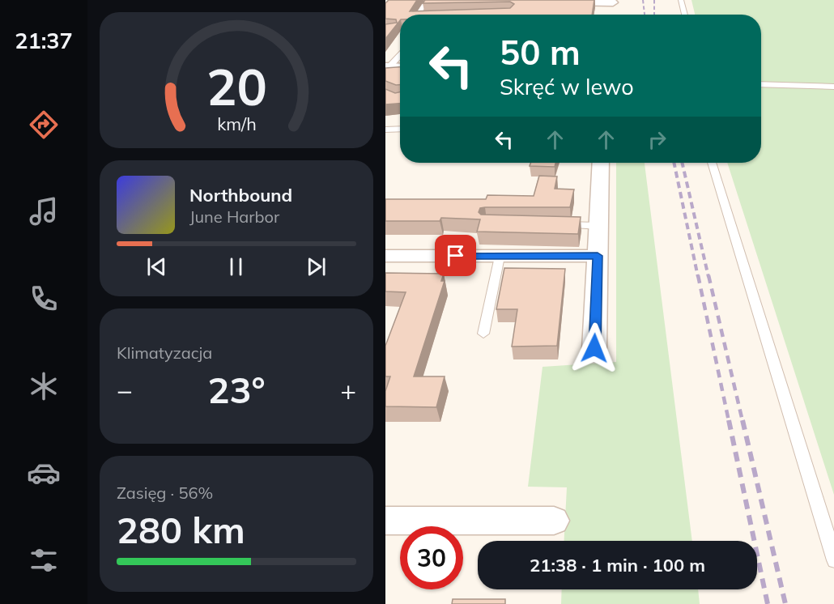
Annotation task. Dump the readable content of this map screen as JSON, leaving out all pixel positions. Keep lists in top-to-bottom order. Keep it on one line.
{"page":{"tabs":"21:37","turn":["50 m","Skręć w lewo"],"song":["Northbound","June Harbor"],"tile":["Klimatyzacja",["Zasięg · 56%","280 km"]],"heat":["−","23°","+"],"limit":"30","trip":"21:38 · 1 min · 100 m","gauge":["20","km/h"]}}
